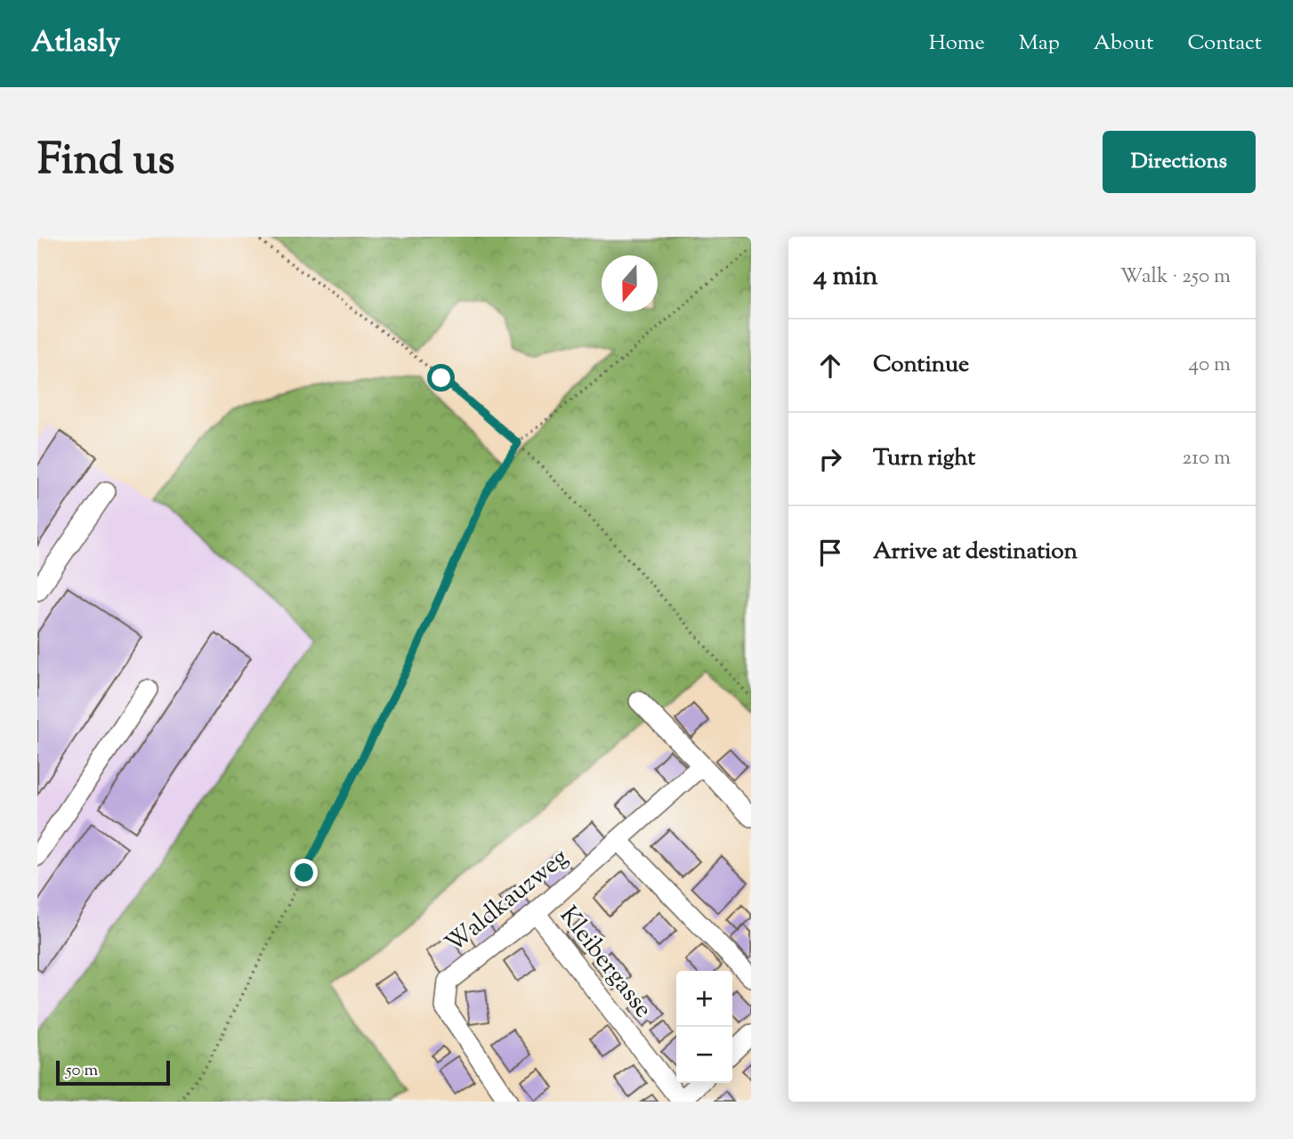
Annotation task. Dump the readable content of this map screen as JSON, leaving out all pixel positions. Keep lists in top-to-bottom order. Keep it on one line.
{"streets":{"street":["Waldkauzweg","Kleibergasse"]},"crossings":[["Waldkauzweg","Kleibergasse"]],"scale_bar":"50 m","north":"bottom","page":{"header":"Atlasly","nav":["Home","Map","About","Contact"],"title":"Find us","buttons":"Directions","heading":["4 min","Walk · 250 m"],"list":[["Continue","40 m"],["Turn right","210 m"],"Arrive at destination"],"map_buttons":["+","−"],"scale":"50 m"}}
